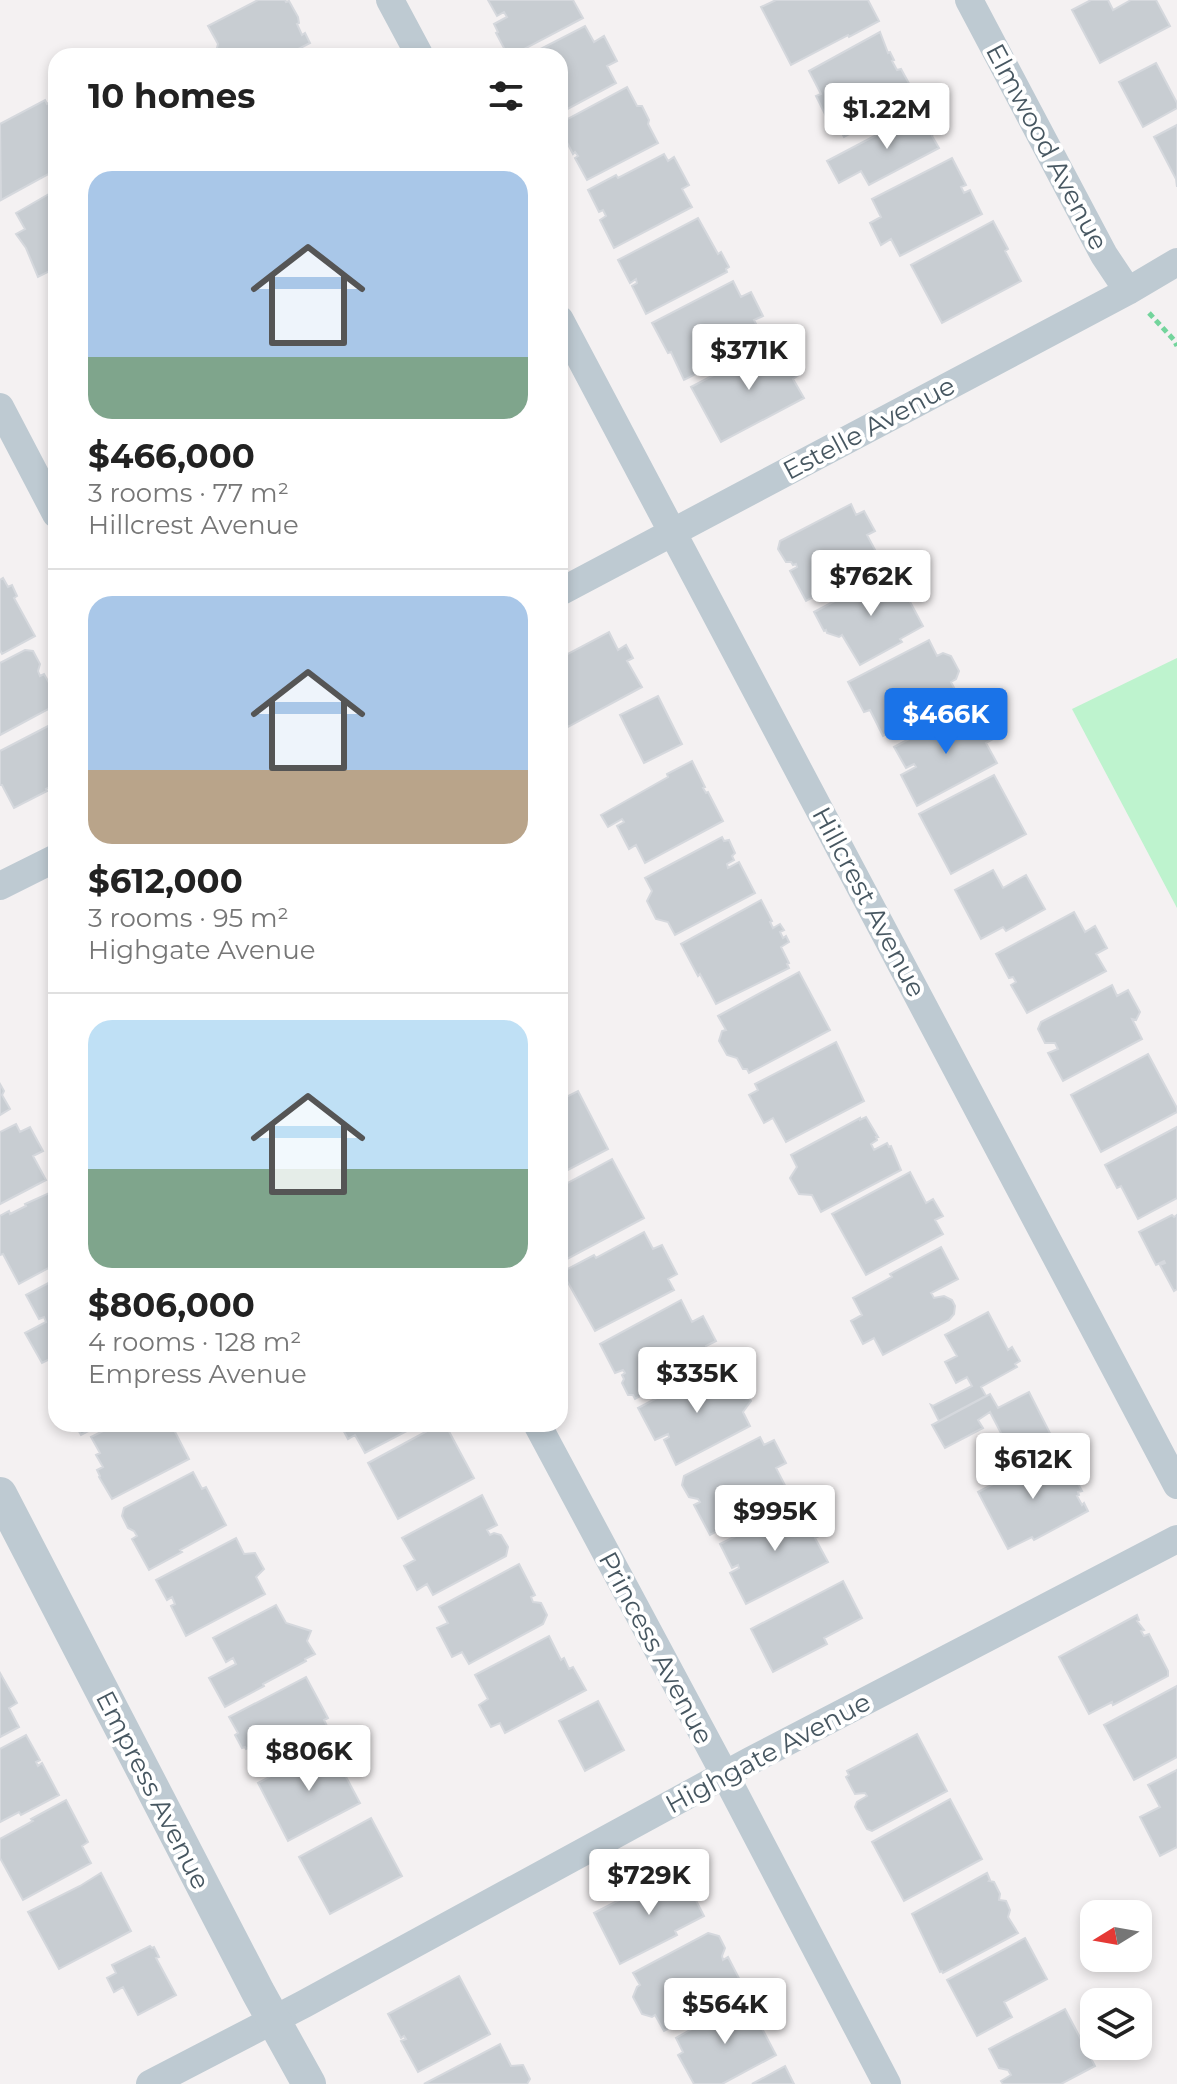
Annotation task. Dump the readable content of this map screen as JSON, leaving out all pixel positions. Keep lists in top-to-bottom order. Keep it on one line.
{"streets":{"street":["Elmwood Avenue","Estelle Avenue","Hillcrest Avenue","Princess Avenue","Highgate Avenue","Empress Avenue"]},"crossings":[["Elmwood Avenue","Estelle Avenue"],["Estelle Avenue","Hillcrest Avenue"],["Princess Avenue","Highgate Avenue"],["Highgate Avenue","Empress Avenue"]],"north":"left","page":{"heading":"10 homes","price":["$1.22M","$371K","$762K","$466K","$335K","$612K","$995K","$806K","$729K","$564K"],"list":[{"name":"$466,000","note":"3 rooms · 77 m² · Hillcrest Avenue"},{"name":"$612,000","note":"3 rooms · 95 m² · Highgate Avenue"},{"name":"$806,000","note":"4 rooms · 128 m² · Empress Avenue"}]}}
